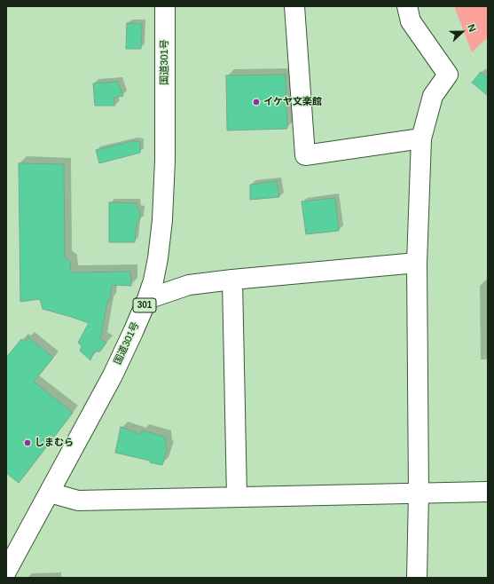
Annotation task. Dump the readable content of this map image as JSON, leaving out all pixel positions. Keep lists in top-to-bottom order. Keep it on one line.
{"streets":{"main road":["国道301号","301"]},"places":["イケヤ文楽館","しまむら"],"north":"right"}
